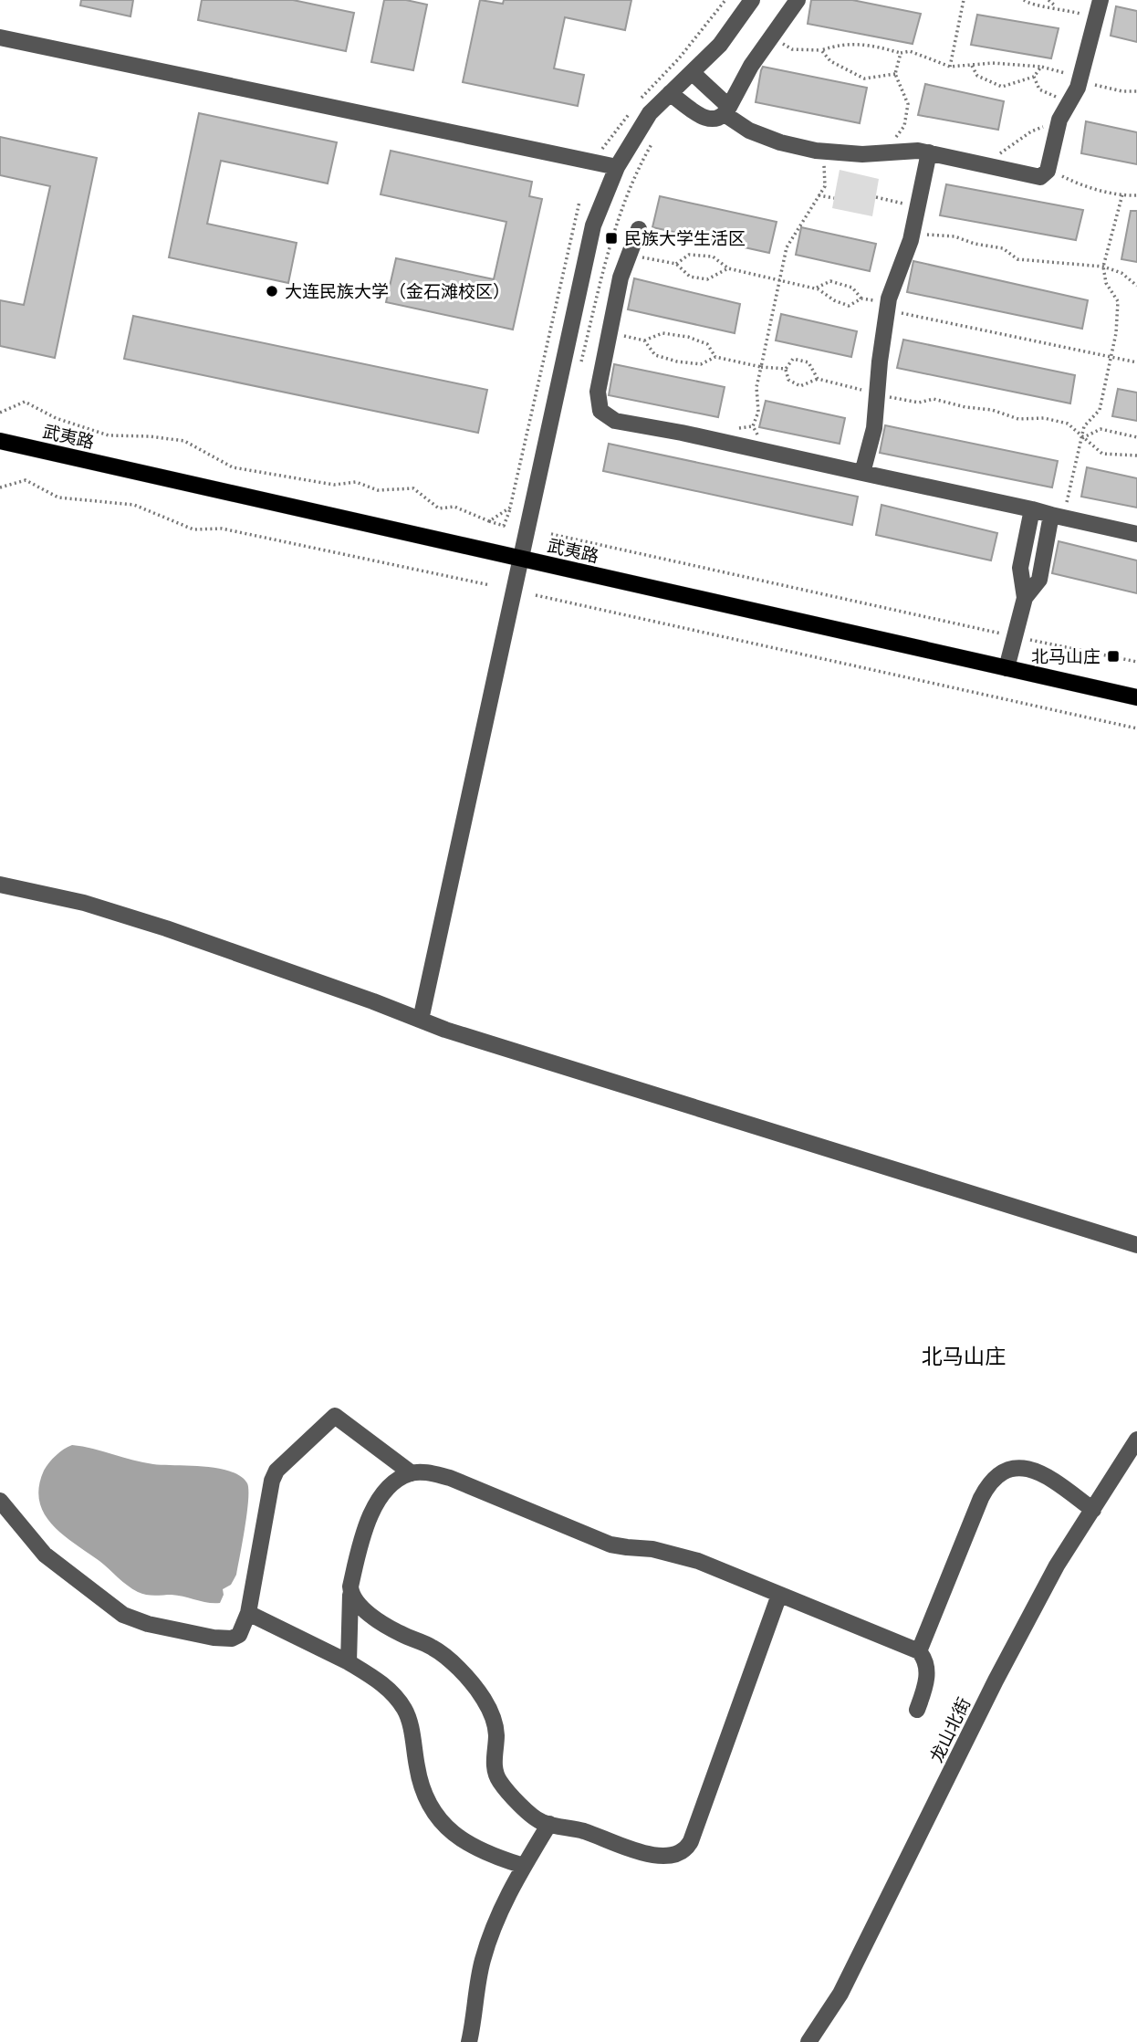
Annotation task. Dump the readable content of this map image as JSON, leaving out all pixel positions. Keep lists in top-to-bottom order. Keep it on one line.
{"streets":{"main road":["武夷路"],"street":["龙山北街"]},"districts":["北马山庄"],"places":{"transit":["民族大学生活区","北马山庄"],"other":["大连民族大学（金石滩校区）"]}}
